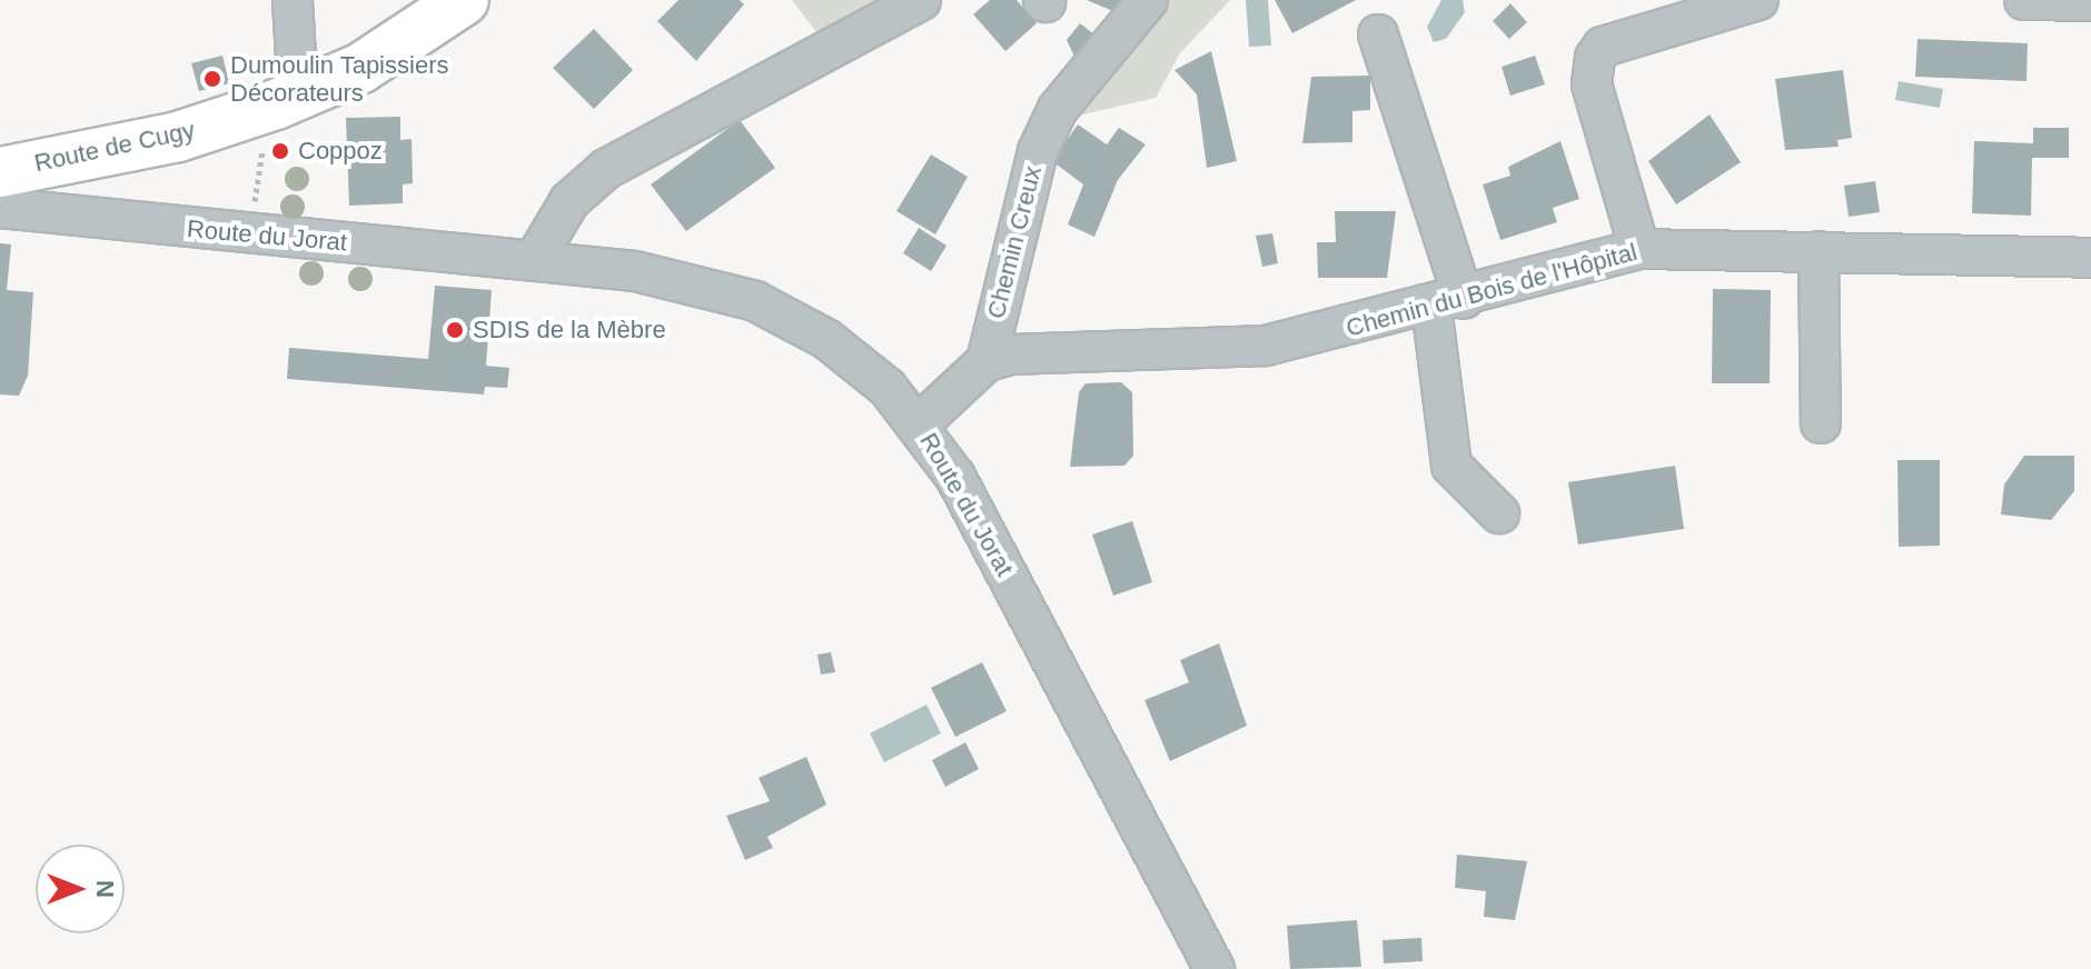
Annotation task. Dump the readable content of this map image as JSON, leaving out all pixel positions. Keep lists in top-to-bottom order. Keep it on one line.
{"streets":{"main road":["Route de Cugy"],"street":["Route du Jorat","Chemin Creux","Chemin du Bois de l'Hôpital"]},"crossings":[["Chemin Creux","Chemin du Bois de l'Hôpital"]],"places":["Dumoulin Tapissiers Décorateurs","Coppoz","SDIS de la Mèbre"],"north":"right"}
